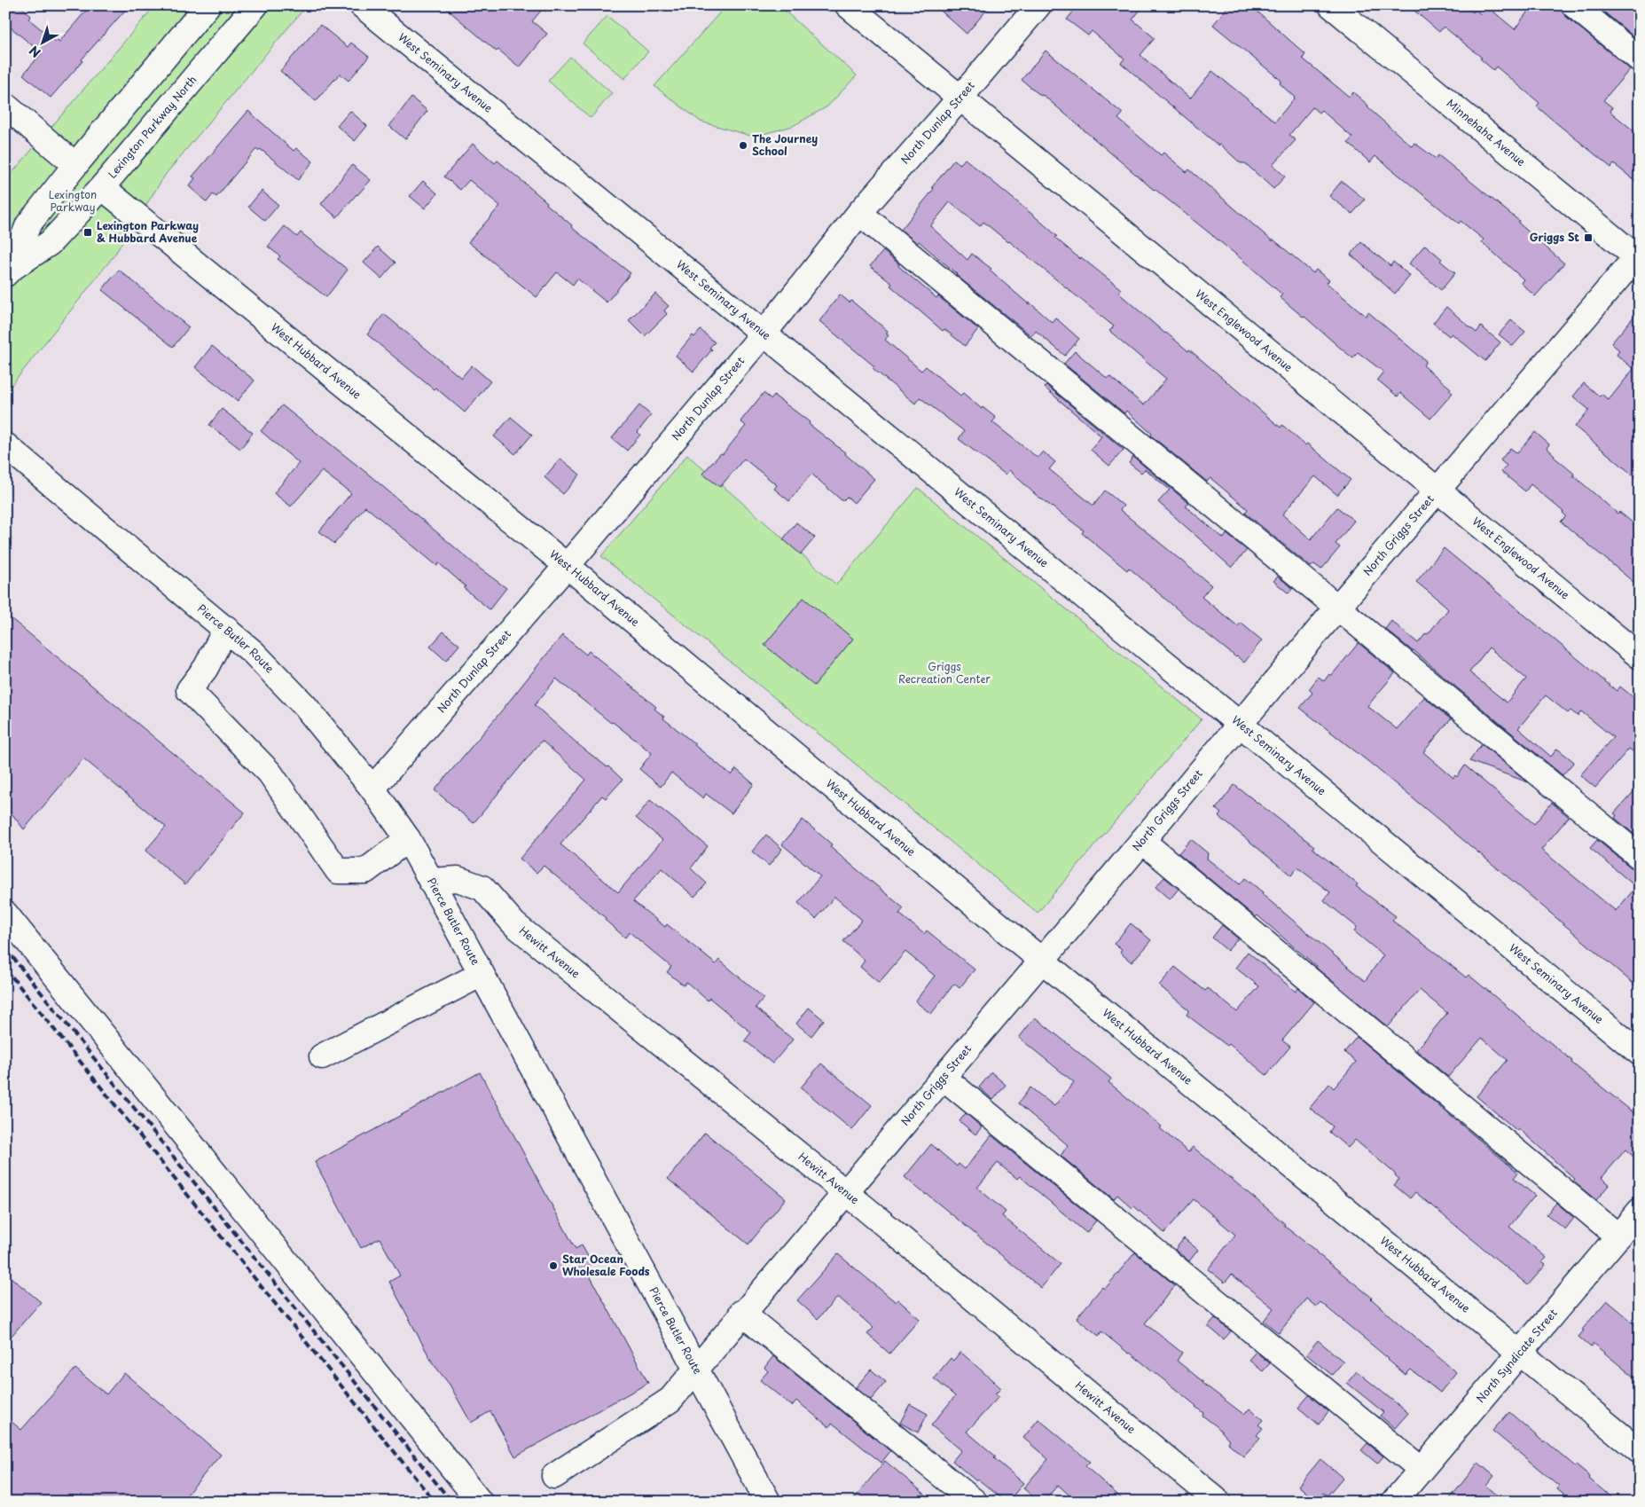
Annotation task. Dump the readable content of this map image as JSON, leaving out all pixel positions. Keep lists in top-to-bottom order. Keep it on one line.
{"streets":{"street":["West Seminary Avenue","North Dunlap Street","Lexington Parkway North","Minnehaha Avenue","West Englewood Avenue","West Hubbard Avenue","North Griggs Street","Pierce Butler Route","Hewitt Avenue","North Syndicate Street"]},"crossings":[["West Seminary Avenue","North Dunlap Street"],["West Seminary Avenue","North Griggs Street"],["North Dunlap Street","West Englewood Avenue"],["North Dunlap Street","West Hubbard Avenue"],["North Dunlap Street","Pierce Butler Route"],["Lexington Parkway North","West Hubbard Avenue"],["Minnehaha Avenue","North Griggs Street"],["West Englewood Avenue","North Griggs Street"],["West Hubbard Avenue","North Griggs Street"],["West Hubbard Avenue","North Syndicate Street"],["North Griggs Street","Pierce Butler Route"],["North Griggs Street","Hewitt Avenue"],["Pierce Butler Route","Hewitt Avenue"]],"parks":["Lexington Parkway","Griggs Recreation Center"],"places":{"other":["The Journey School","Star Ocean Wholesale Foods"],"transit":["Lexington Parkway & Hubbard Avenue","Griggs St"]},"north":"bottom left"}
